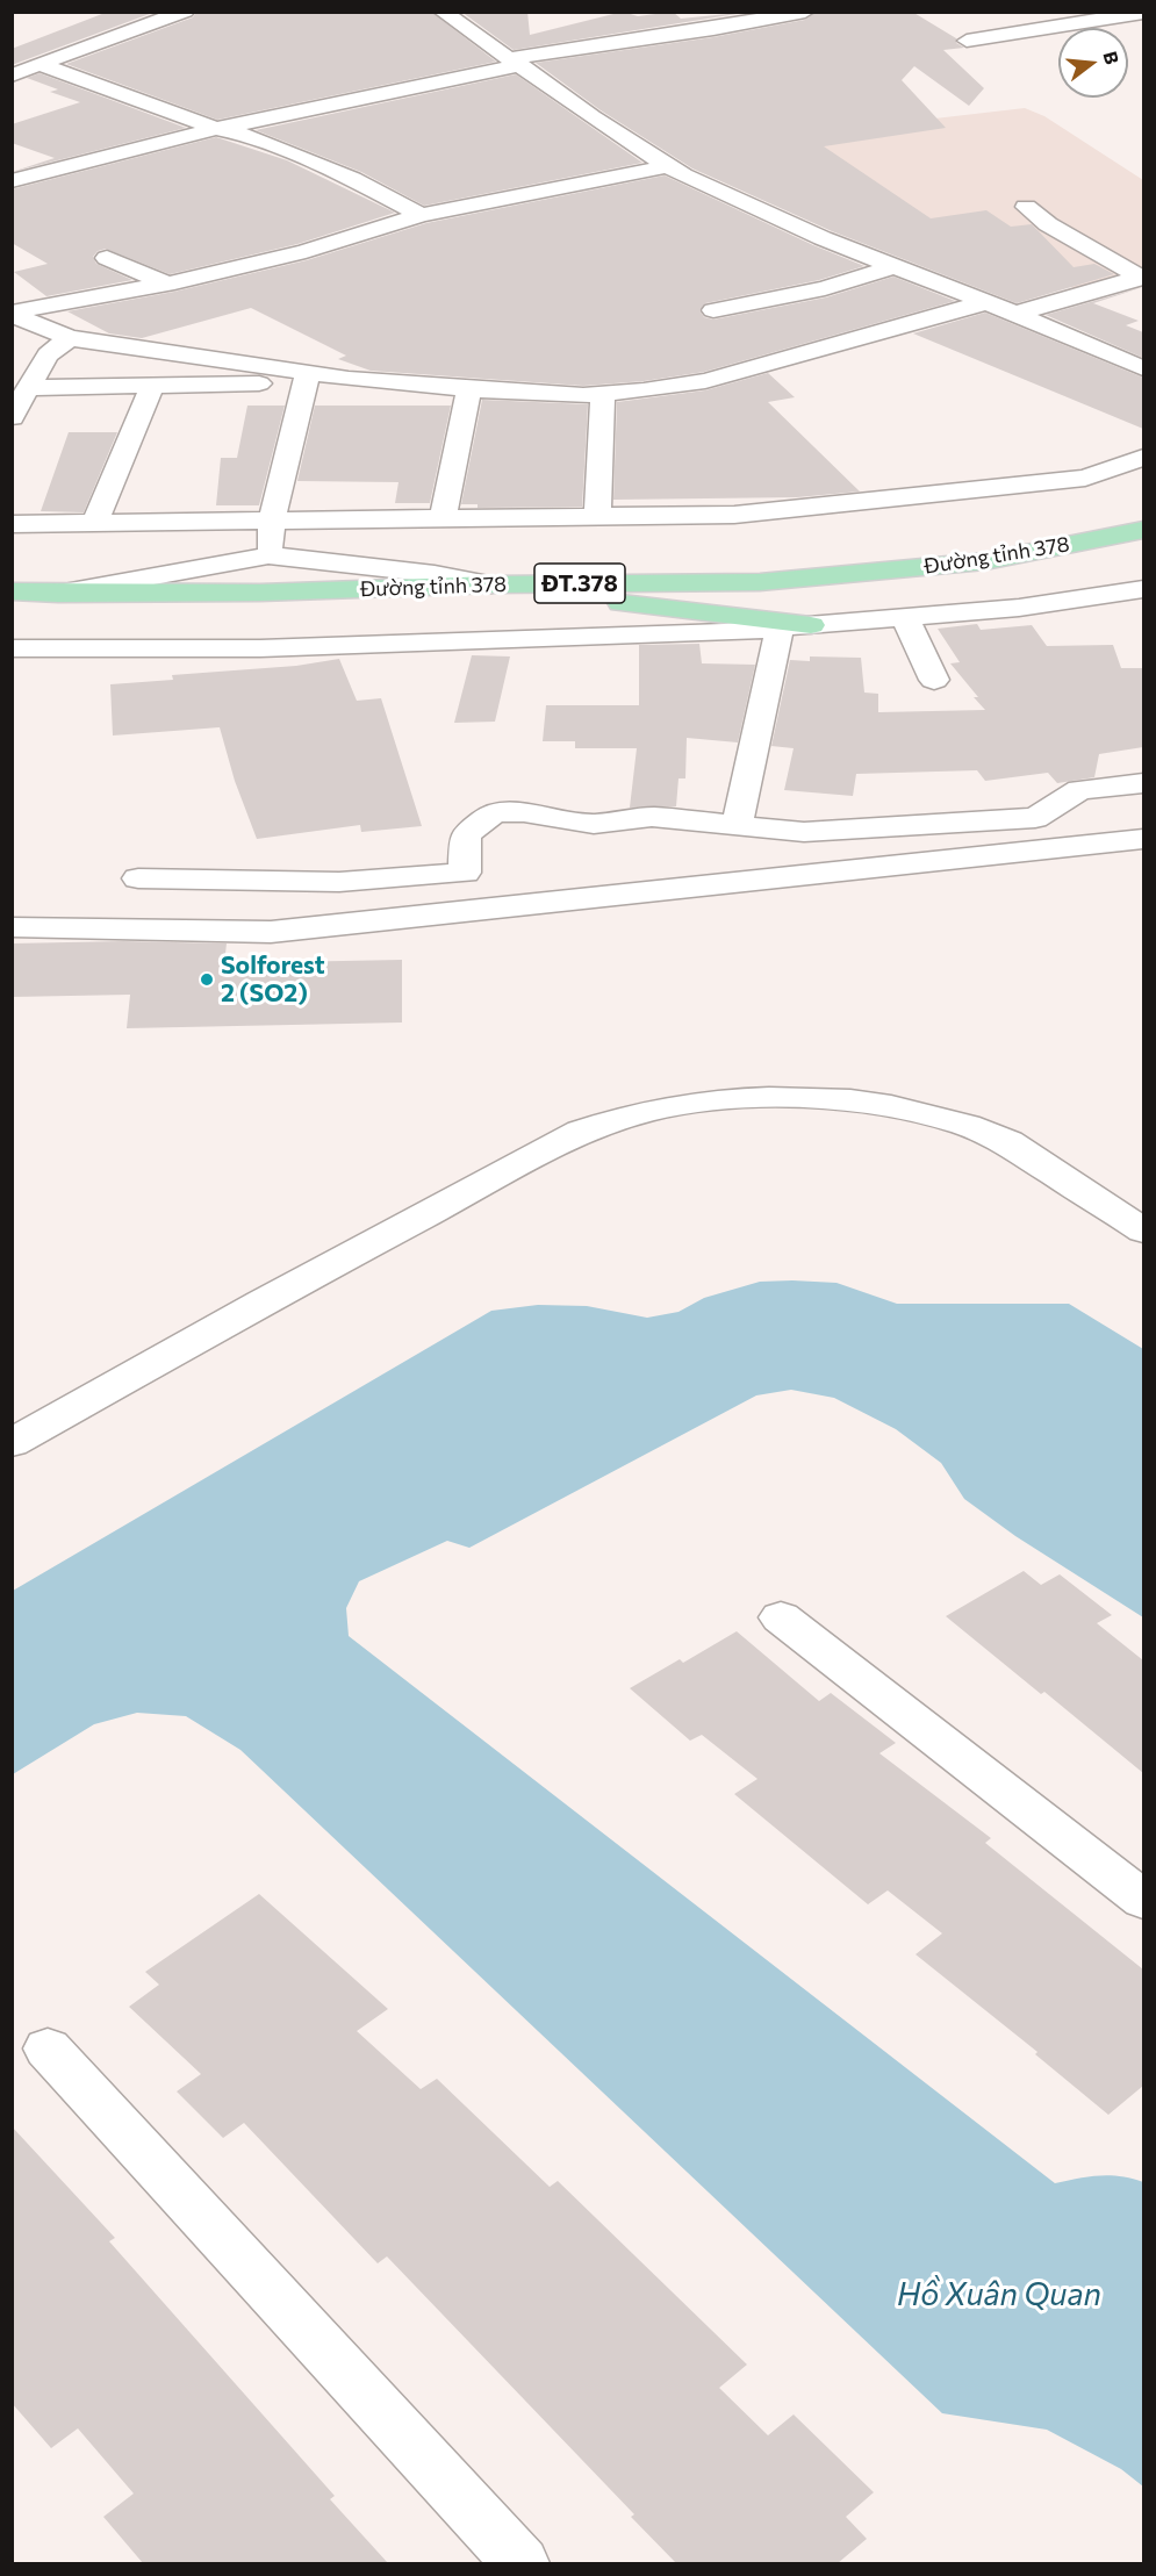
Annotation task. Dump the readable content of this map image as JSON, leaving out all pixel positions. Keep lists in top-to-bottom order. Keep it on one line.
{"streets":{"main road":["Đường tỉnh 378","ĐT.378"]},"water":["Hồ Xuân Quan"],"places":["Solforest 2 (SO2)"],"north":"right"}
